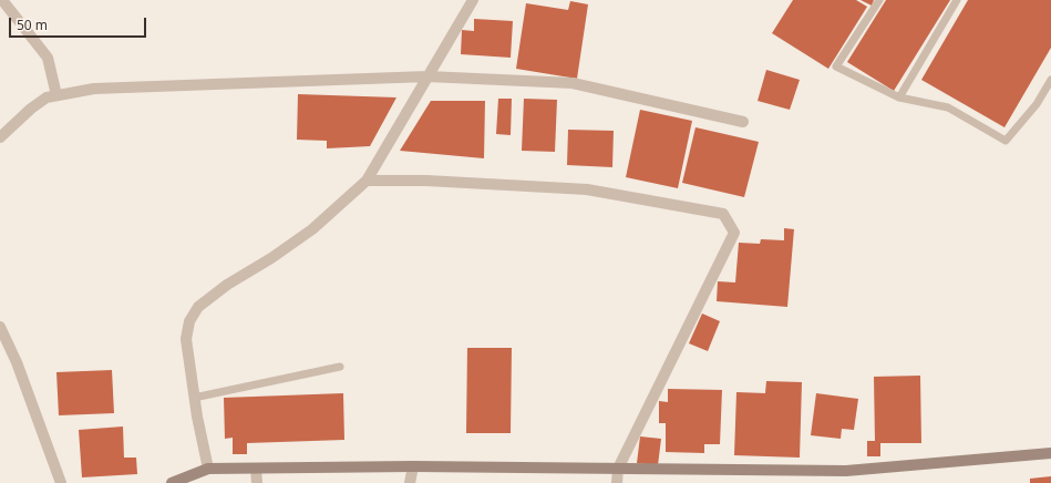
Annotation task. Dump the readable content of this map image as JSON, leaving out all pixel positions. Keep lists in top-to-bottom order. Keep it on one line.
{"scale_bar":"50 m"}
